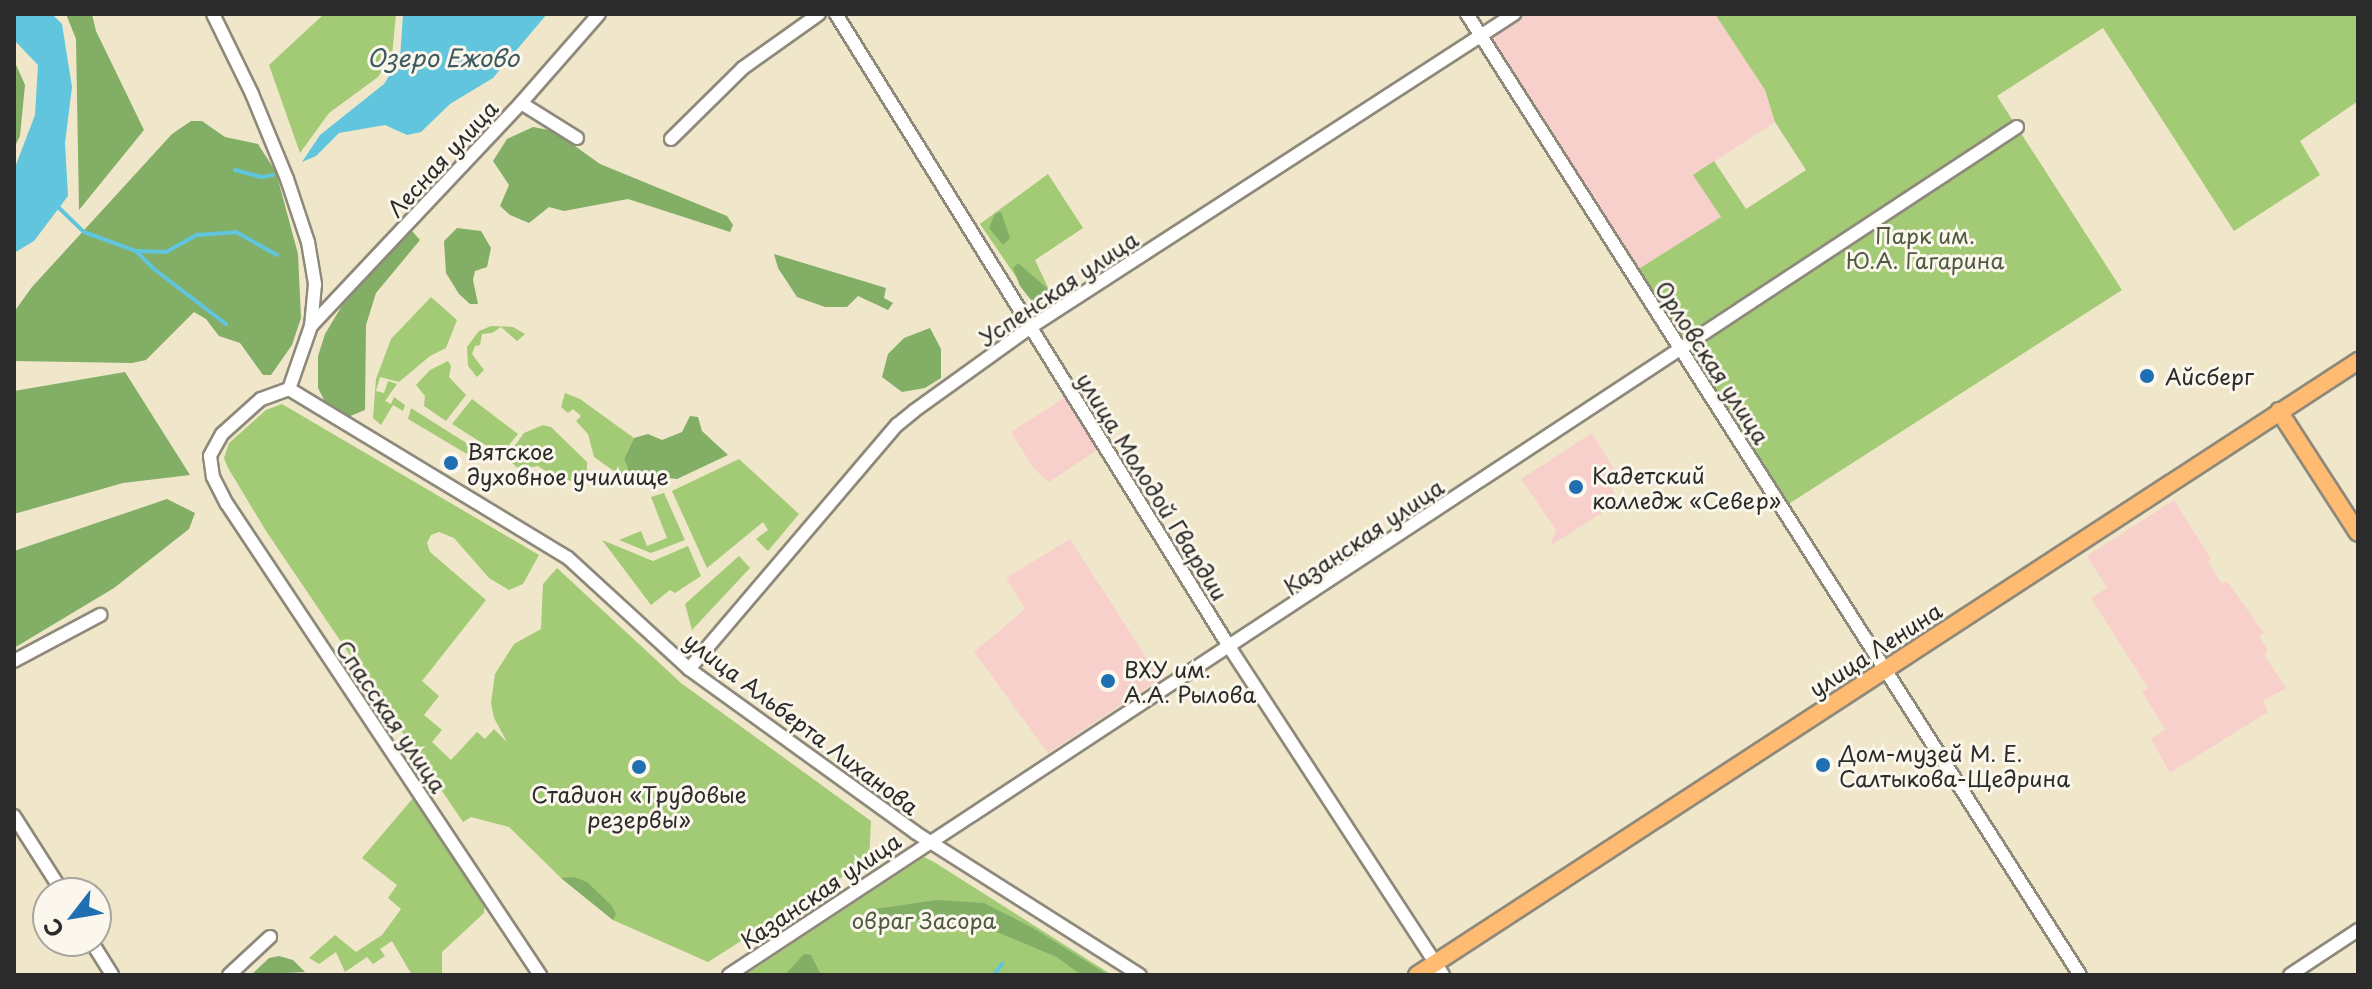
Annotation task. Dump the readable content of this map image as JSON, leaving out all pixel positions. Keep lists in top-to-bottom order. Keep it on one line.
{"streets":{"main road":["улица Ленина"],"street":["Лесная улица","Успенская улица","Орловская улица","улица Молодой Гвардии","Казанская улица","Спасская улица","улица Альберта Лиханова"]},"crossings":[["Успенская улица","Орловская улица"],["Успенская улица","улица Молодой Гвардии"],["Успенская улица","улица Альберта Лиханова"],["Орловская улица","Казанская улица"],["Орловская улица","улица Ленина"],["улица Молодой Гвардии","Казанская улица"],["улица Молодой Гвардии","улица Ленина"],["Казанская улица","улица Альберта Лиханова"],["Спасская улица","улица Альберта Лиханова"]],"water":["Озеро Ежово"],"parks":["Парк им. Ю.А. Гагарина","овраг Засора"],"places":["Айсберг","Вятское духовное училище","Кадетский колледж «Север»","ВХУ им. А.А. Рылова","Дом-музей М. Е. Салтыкова-Щедрина","Стадион «Трудовые резервы»"],"north":"bottom left"}
